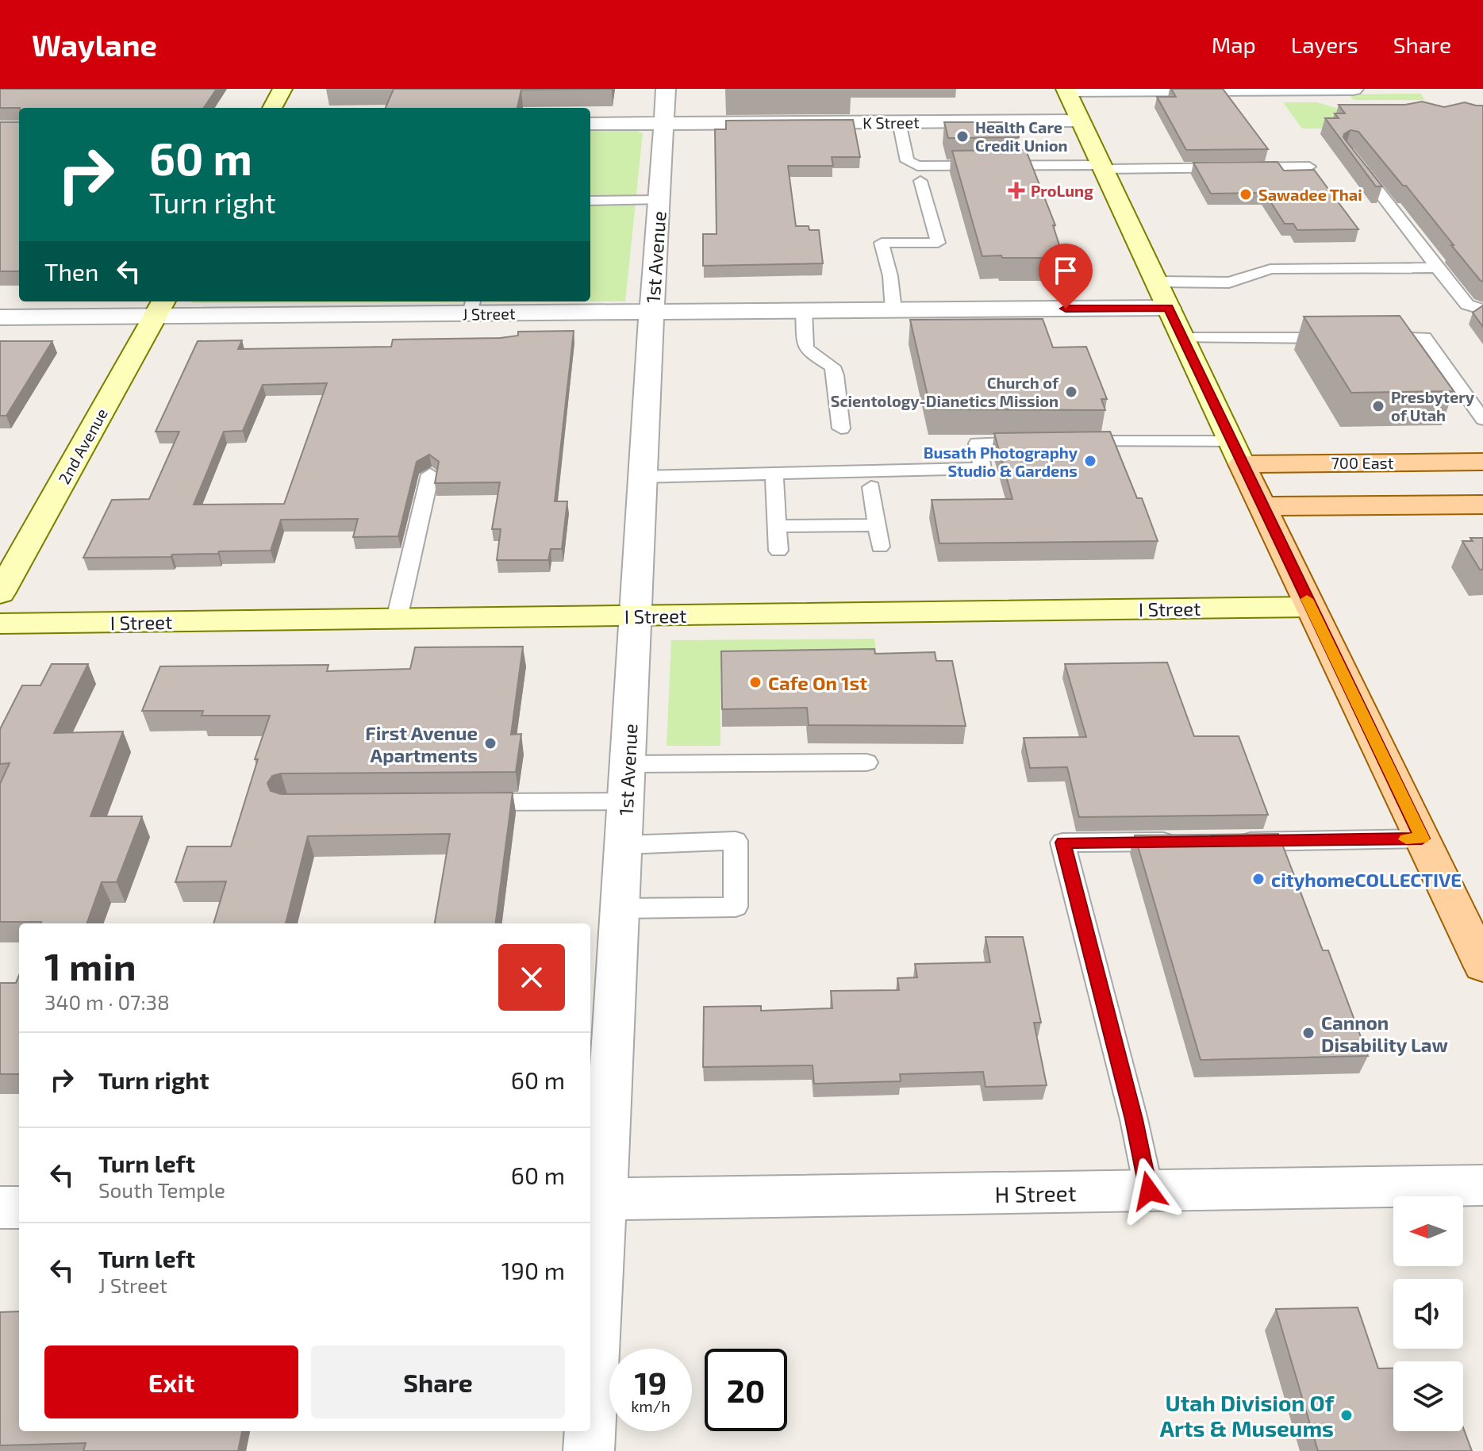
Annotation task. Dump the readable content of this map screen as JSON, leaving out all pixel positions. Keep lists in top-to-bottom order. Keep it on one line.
{"streets":{"main road":["700 East"],"street":["K Street","1st Avenue","J Street","2nd Avenue","I Street","H Street"]},"crossings":[["K Street","1st Avenue"],["1st Avenue","J Street"],["1st Avenue","I Street"],["1st Avenue","H Street"],["J Street","2nd Avenue"]],"places":{"other":["Health Care Credit Union","Sawadee Thai","Church of Scientology-Dianetics Mission","Presbytery of Utah","Busath Photography Studio & Gardens","Cafe On 1st","First Avenue Apartments","cityhomeCOLLECTIVE","Cannon Disability Law","Utah Division Of Arts & Museums"],"health":["ProLung"]},"north":"left","page":{"header":"Waylane","nav":["Map","Layers","Share"],"turn":["60 m","Turn right"],"then":"Then","heading":["1 min","340 m · 07:38"],"list":[{"name":"Turn right","value":"60 m"},{"name":"Turn left","note":"South Temple","value":"60 m"},{"name":"Turn left","note":"J Street","value":"190 m"}],"buttons":["Exit","Share"],"speed":"19 km/h","limit":"20"}}
